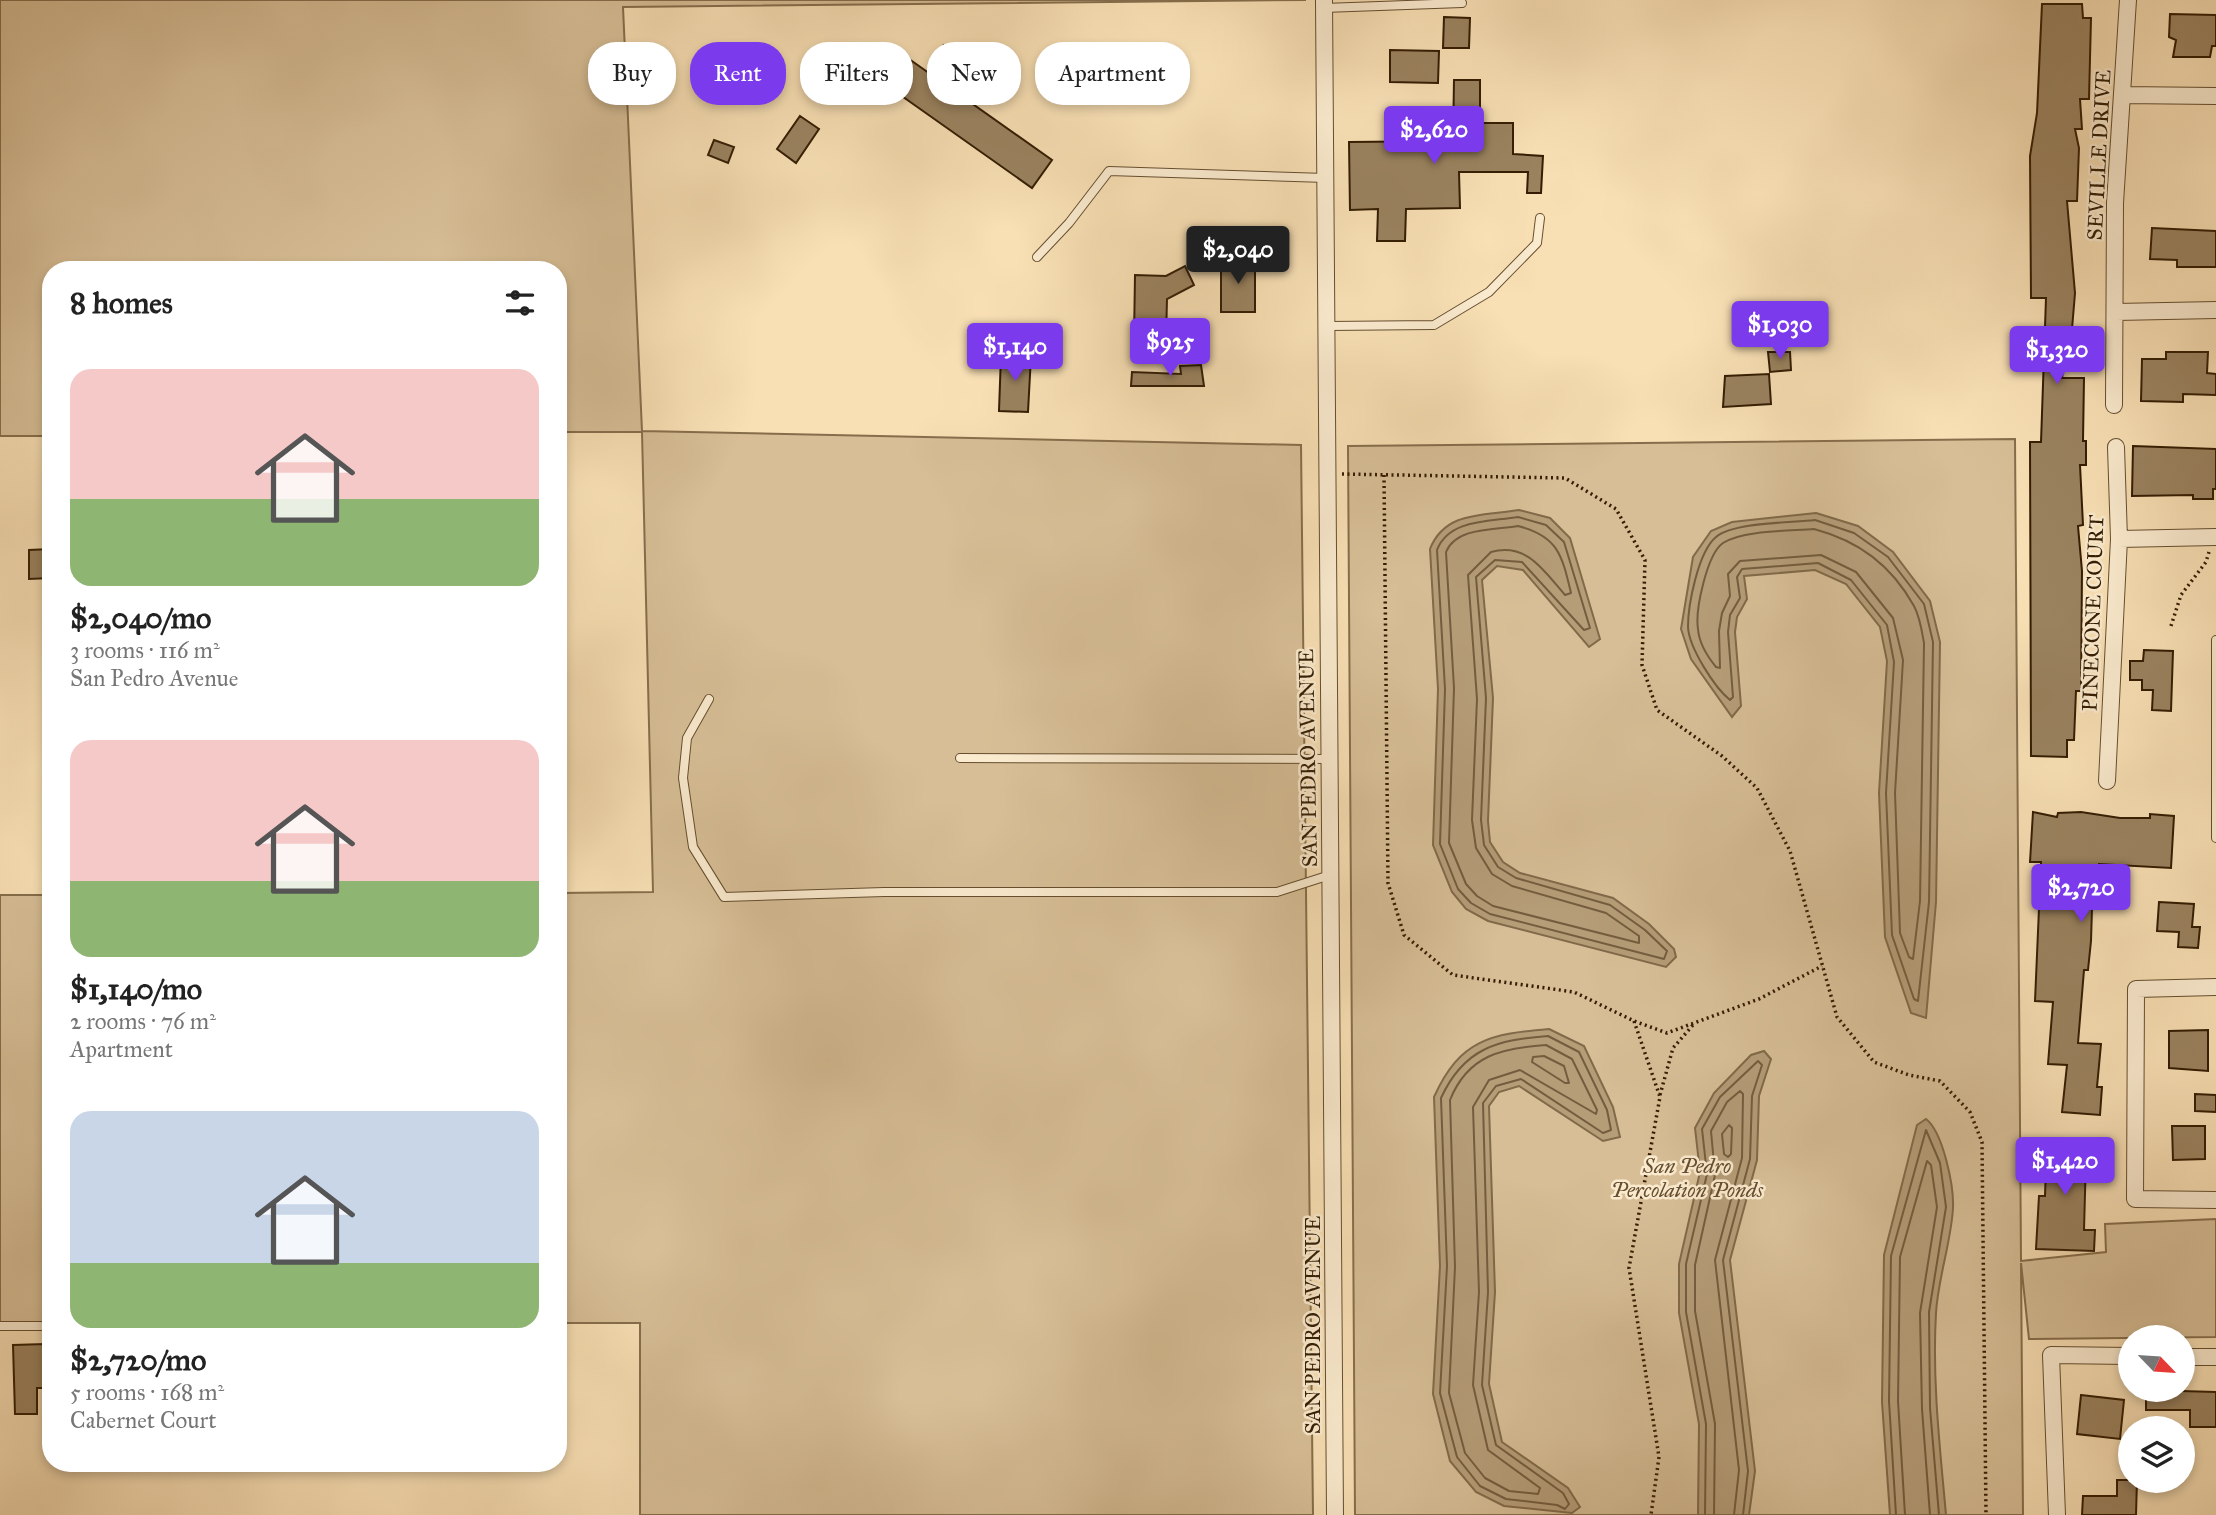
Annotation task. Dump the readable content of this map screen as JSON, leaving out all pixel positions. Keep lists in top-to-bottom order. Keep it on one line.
{"streets":{"street":["SEVILLE DRIVE","PINECONE COURT","SAN PEDRO AVENUE"]},"parks":["San Pedro Percolation Ponds"],"north":"bottom right","page":{"chip":["Buy","Rent","Filters","New","Apartment"],"price":["$2,620","$2,040","$1,030","$925","$1,140","$1,320","$2,720","$1,420"],"heading":"8 homes","list":[{"name":"$2,040/mo","note":"3 rooms · 116 m² · San Pedro Avenue"},{"name":"$1,140/mo","note":"2 rooms · 76 m² · Apartment"},{"name":"$2,720/mo","note":"5 rooms · 168 m² · Cabernet Court"}]}}
